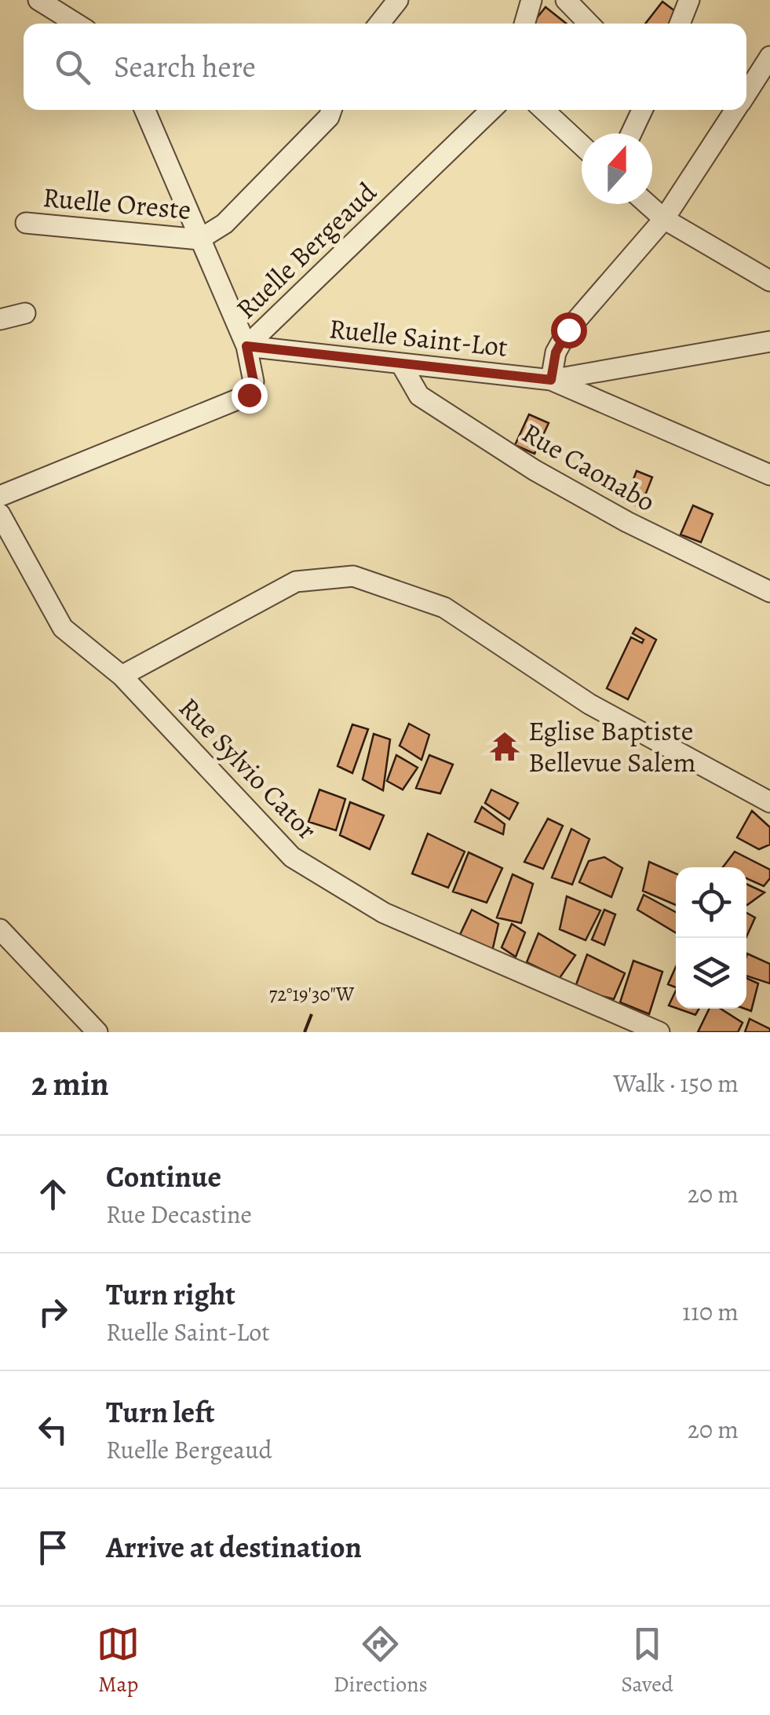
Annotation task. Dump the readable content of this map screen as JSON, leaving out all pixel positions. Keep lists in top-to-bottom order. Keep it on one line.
{"streets":{"street":["Ruelle Oreste","Ruelle Bergeaud","Ruelle Saint-Lot","Rue Caonabo","Rue Sylvio Cator"]},"crossings":[["Ruelle Bergeaud","Ruelle Saint-Lot"],["Ruelle Saint-Lot","Rue Caonabo"]],"places":{"temple":["Eglise Baptiste Bellevue Salem"]},"north":"top","page":{"search":"Search here","heading":["2 min","Walk · 150 m"],"list":[["Continue","Rue Decastine","20 m"],["Turn right","Ruelle Saint-Lot","110 m"],["Turn left","Ruelle Bergeaud","20 m"],"Arrive at destination"],"nav":["Map","Directions","Saved"]},"coordinates":["72°19'30\"W"]}
